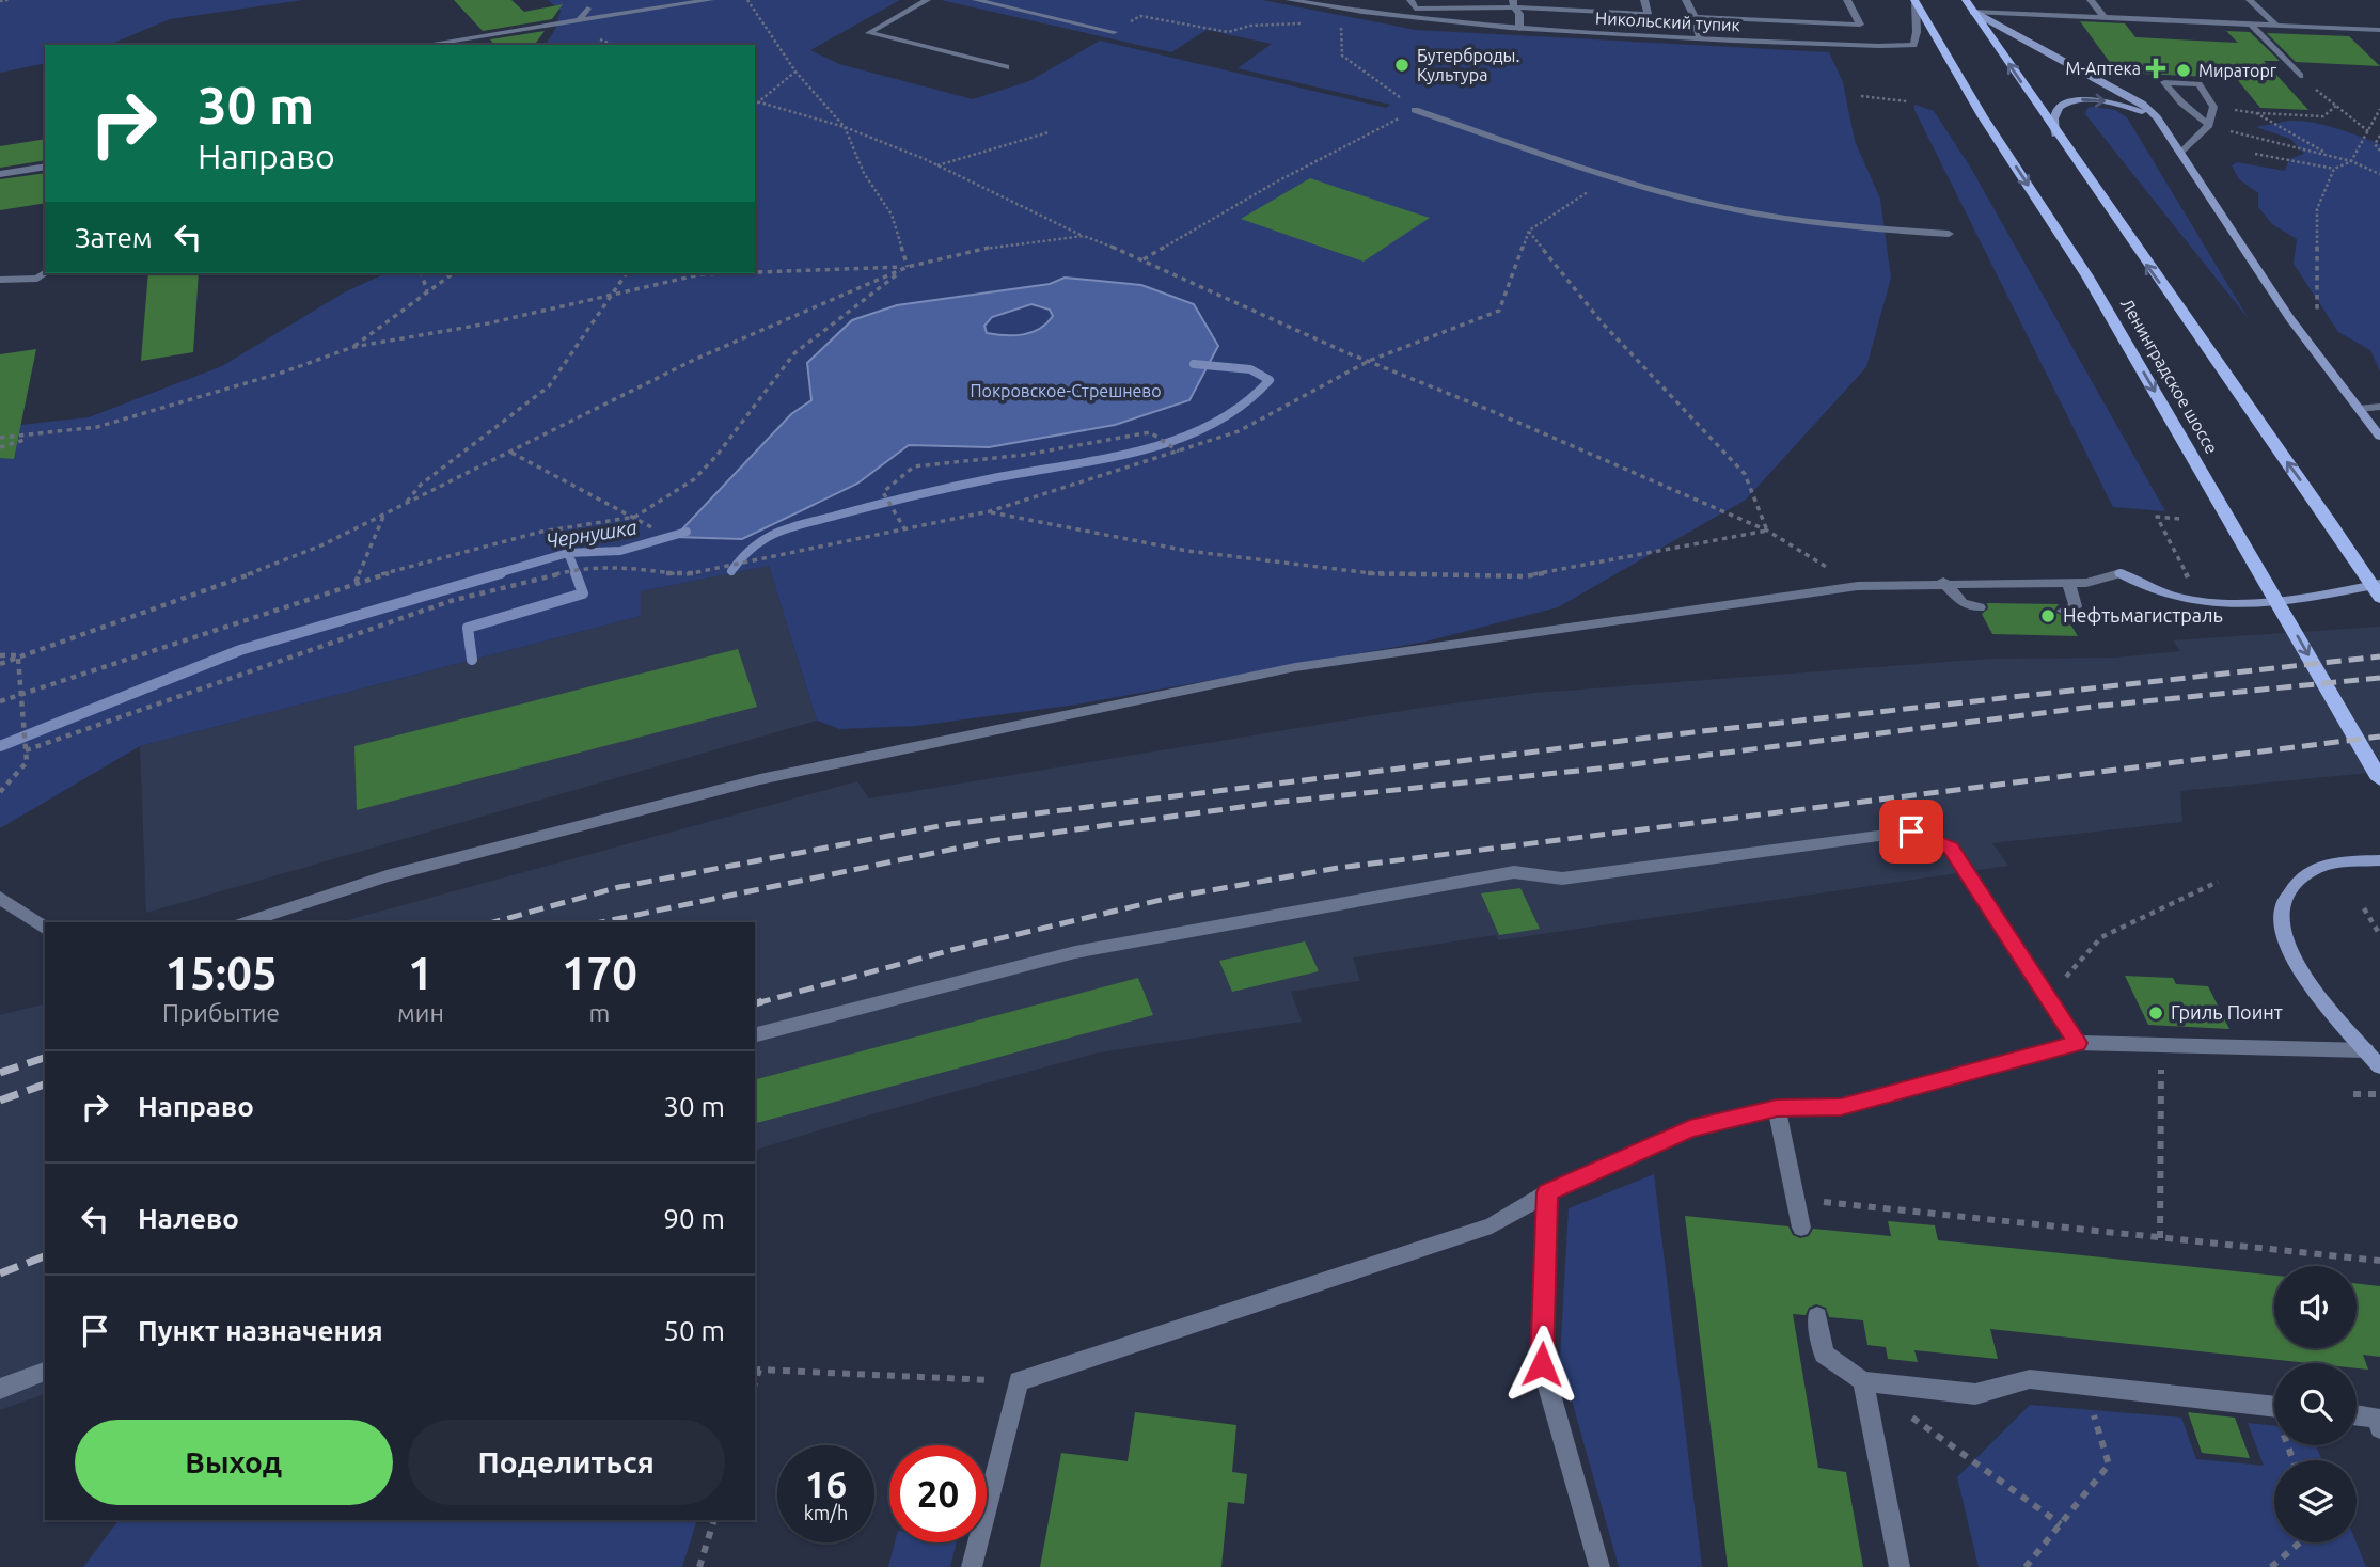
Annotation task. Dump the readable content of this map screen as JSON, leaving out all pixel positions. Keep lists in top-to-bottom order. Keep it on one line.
{"streets":{"main road":["Ленинградское шоссе"],"street":["Никольский тупик"]},"crossings":[["Никольский тупик","Ленинградское шоссе"]],"water":["Чернушка"],"parks":["Покровское-Стрешнево"],"places":{"other":["Бутерброды. Культура","Мираторг","Нефтьмагистраль","Гриль Поинт"],"health":["М-Аптека"]},"page":{"turn":["30 m","Направо"],"then":"Затем","eta":["15:05","Прибытие","1","мин","170","m"],"list":[{"name":"Направо","value":"30 m"},{"name":"Налево","value":"90 m"},{"name":"Пункт назначения","value":"50 m"}],"buttons":["Выход","Поделиться"],"speed":"16 km/h","limit":"20"}}
